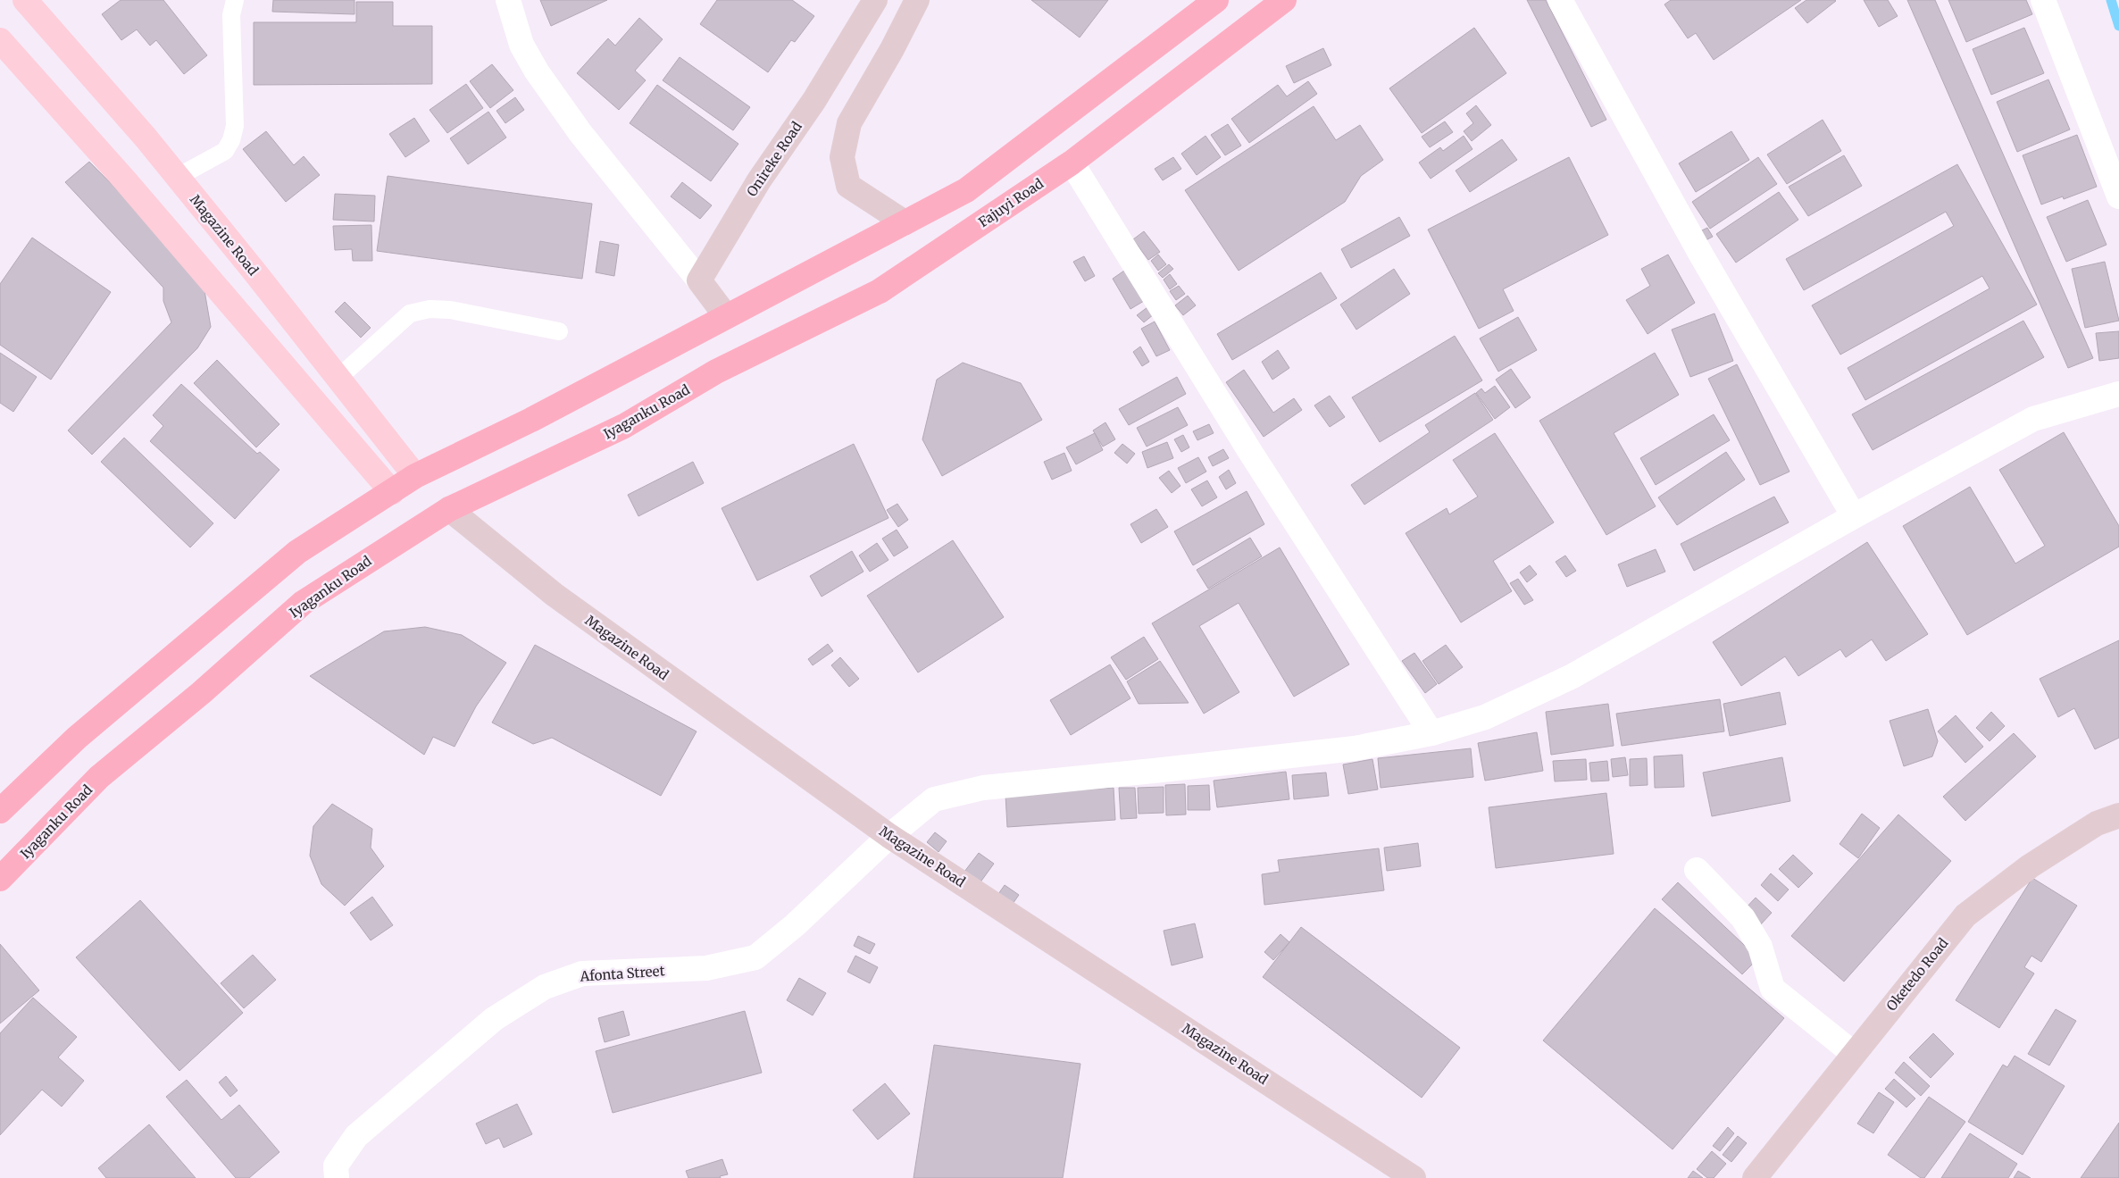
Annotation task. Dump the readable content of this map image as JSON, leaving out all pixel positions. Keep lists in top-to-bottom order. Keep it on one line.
{"streets":{"highway":["Fajuyi Road","Iyaganku Road"],"main road":["Onireke Road","Magazine Road","Oketedo Road"],"street":["Afonta Street"]},"crossings":[["Fajuyi Road","Iyaganku Road"],["Magazine Road","Iyaganku Road"],["Magazine Road","Afonta Street"]]}
